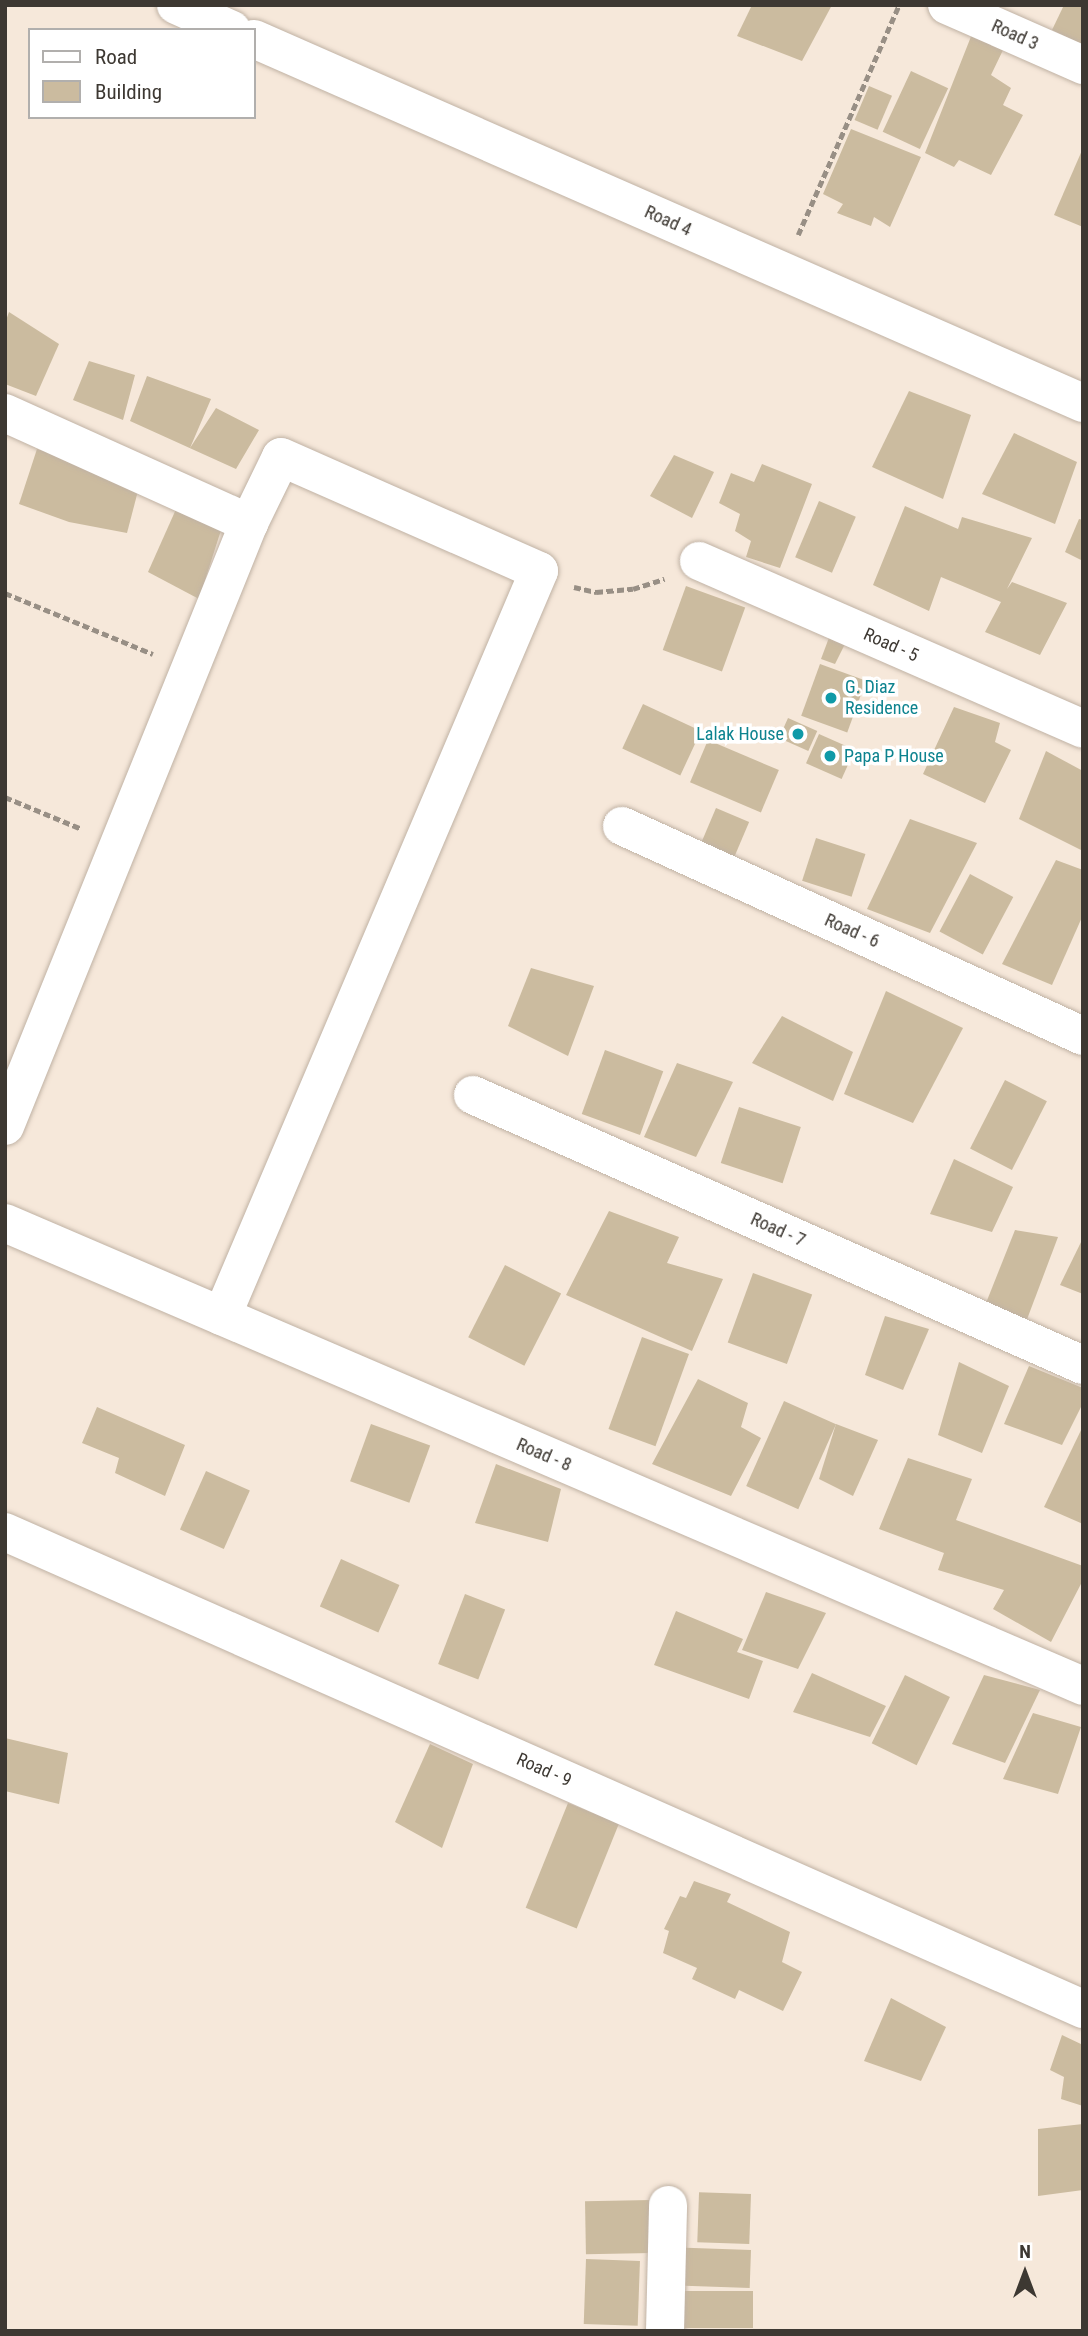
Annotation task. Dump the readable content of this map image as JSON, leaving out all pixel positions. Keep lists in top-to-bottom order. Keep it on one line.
{"streets":{"street":["Road 3","Road 4","Road - 5","Road - 6","Road - 7","Road - 8","Road - 9"]},"places":["G. Diaz Residence","Lalak House","Papa P House"],"legend":["Road","Building"],"north":"top"}
